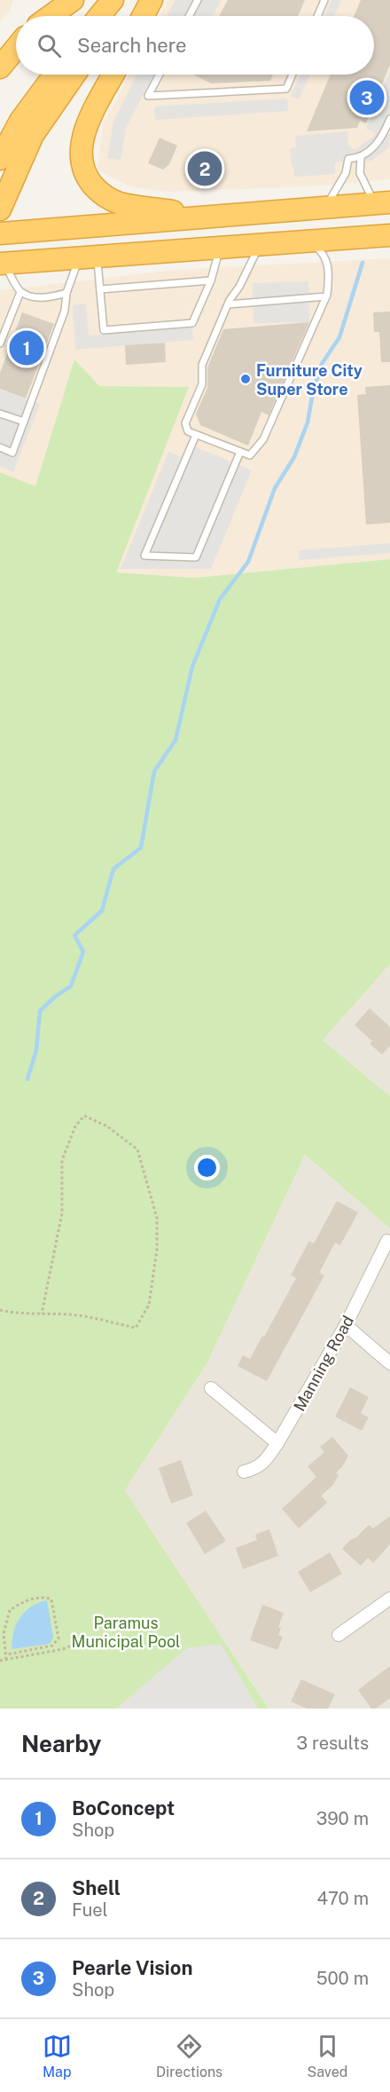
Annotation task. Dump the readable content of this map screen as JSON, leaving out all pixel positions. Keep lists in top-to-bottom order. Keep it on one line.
{"streets":{"street":["Manning Road"]},"parks":["Paramus Municipal Pool"],"places":["Furniture City Super Store"],"page":{"search":"Search here","pins":["3","2","1"],"heading":["Nearby","3 results"],"list":[{"mark":"1","name":"BoConcept","note":"Shop","value":"390 m"},{"mark":"2","name":"Shell","note":"Fuel","value":"470 m"},{"mark":"3","name":"Pearle Vision","note":"Shop","value":"500 m"}],"nav":["Map","Directions","Saved"]}}
